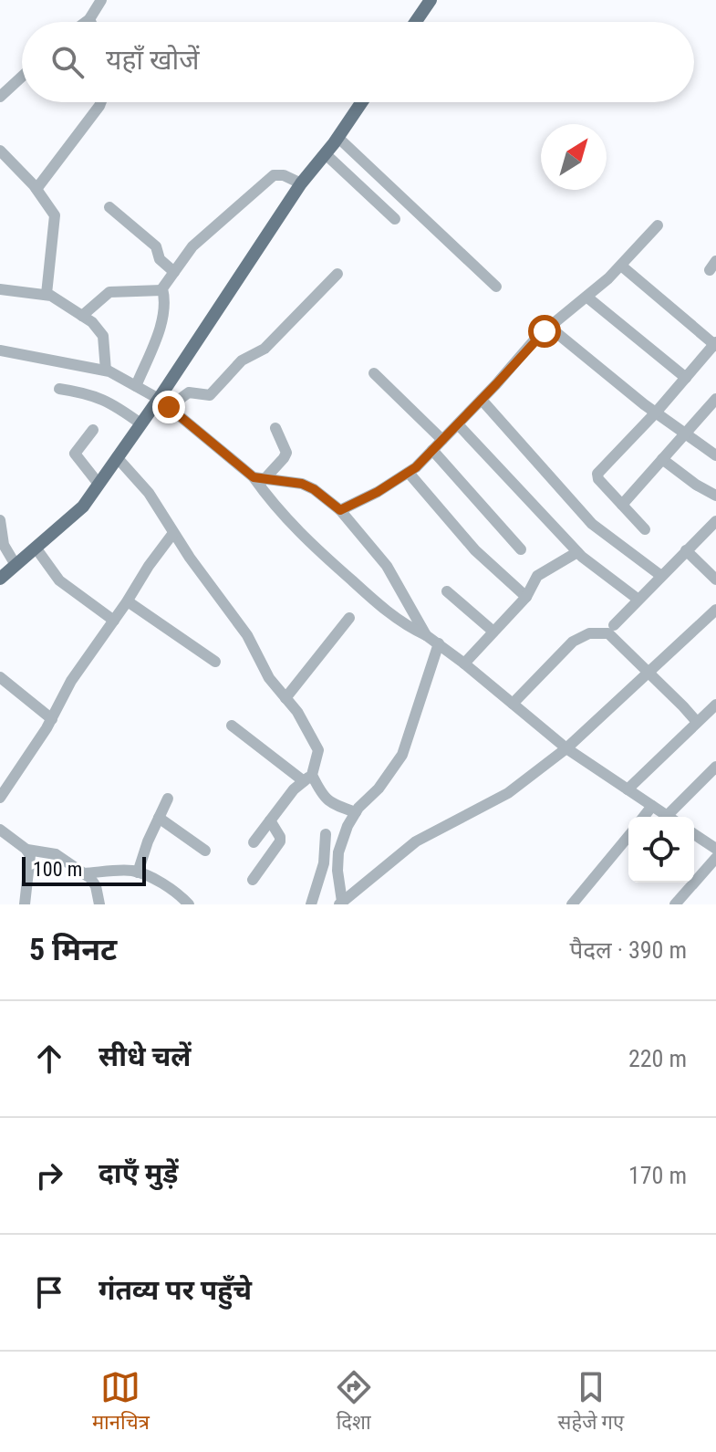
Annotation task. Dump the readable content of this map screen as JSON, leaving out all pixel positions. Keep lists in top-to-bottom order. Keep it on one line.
{"scale_bar":"100 m","north":"top right","page":{"search":"यहाँ खोजें","scale":"100 m","heading":["5 मिनट","पैदल · 390 m"],"list":[["सीधे चलें","220 m"],["दाएँ मुड़ें","170 m"],"गंतव्य पर पहुँचे"],"nav":["मानचित्र","दिशा","सहेजे गए"]}}
